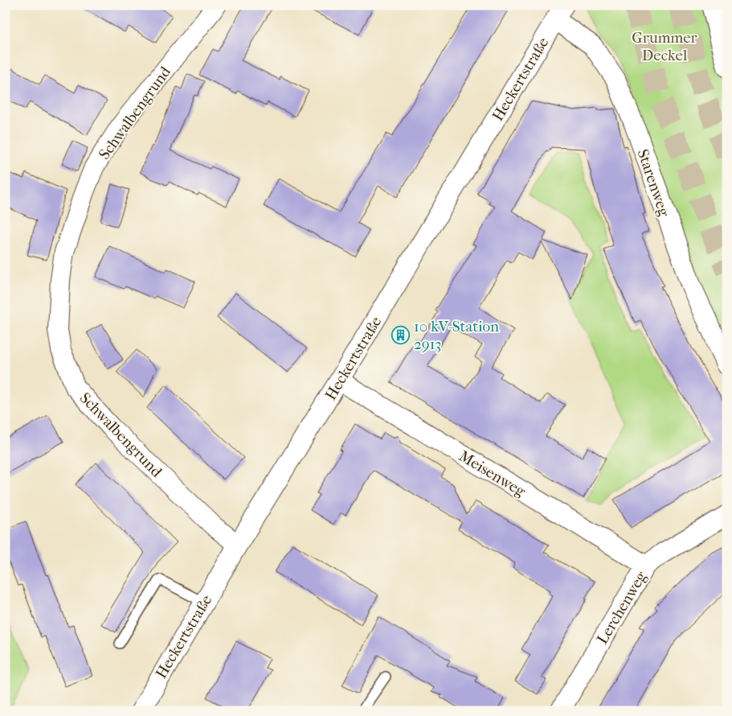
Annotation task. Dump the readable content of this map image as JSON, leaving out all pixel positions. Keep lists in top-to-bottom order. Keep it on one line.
{"streets":{"street":["Heckertstraße","Schwalbengrund","Starenweg","Meisenweg","Lerchenweg"]},"crossings":[["Heckertstraße","Schwalbengrund"],["Heckertstraße","Starenweg"],["Heckertstraße","Meisenweg"],["Meisenweg","Lerchenweg"]],"parks":["Grummer Deckel"],"places":{"building":["10 kV-Station 2913"]}}
